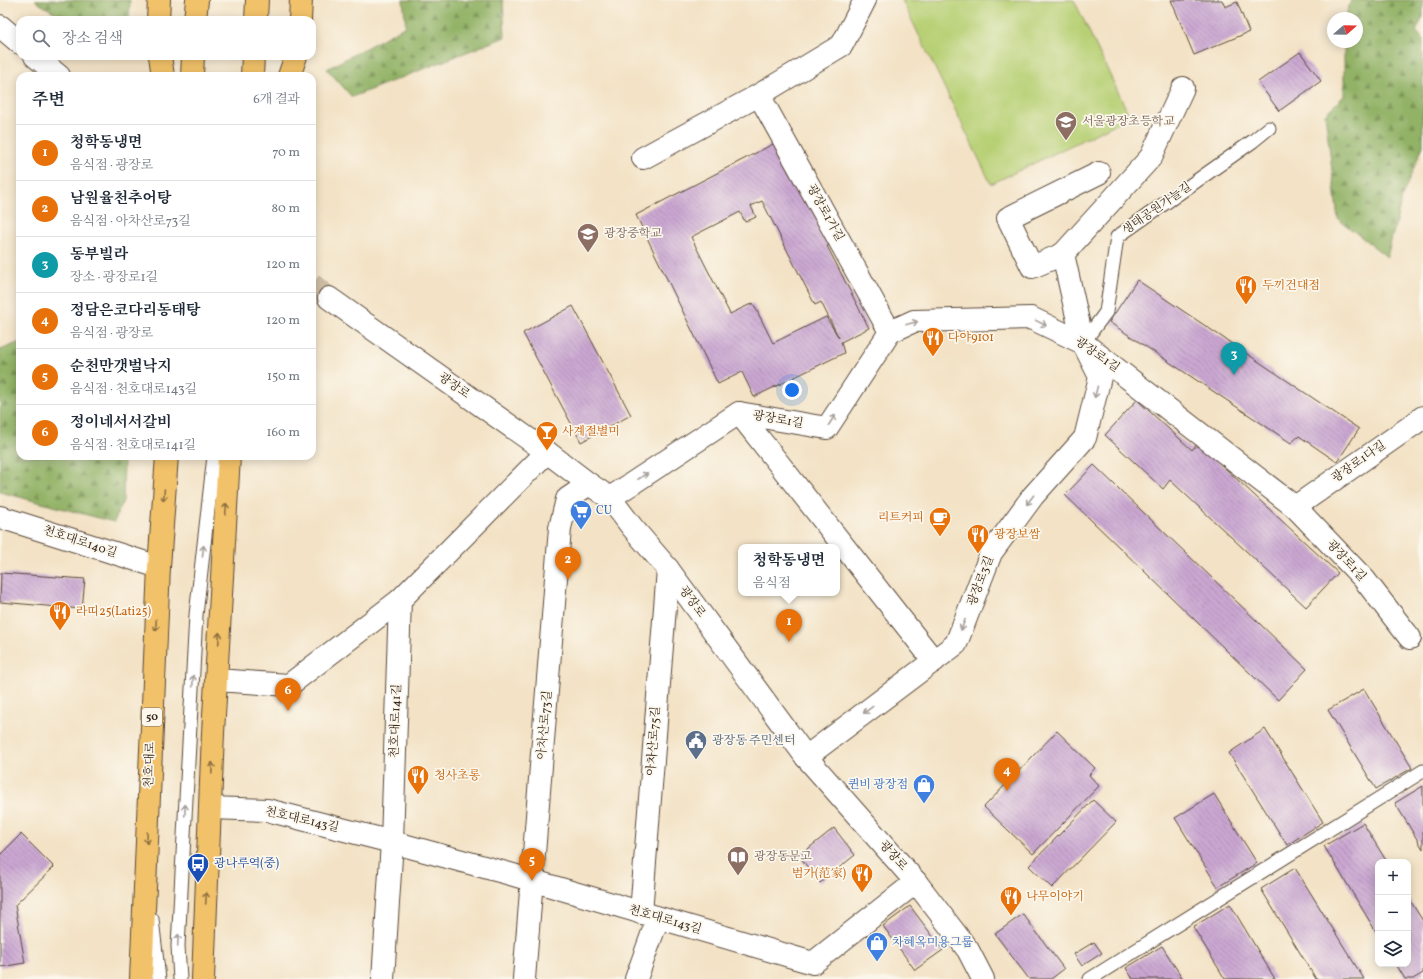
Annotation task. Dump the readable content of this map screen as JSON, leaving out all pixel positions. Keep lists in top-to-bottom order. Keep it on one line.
{"streets":{"main road":["50","천호대로"],"street":["광장로1가길","광장로1길","광장로","광장로1다길","천호대로140길","광장로3길","천호대로141길","아차산로73길","아차산로75길","천호대로143길"],"lane":["생태공원가늘길"]},"crossings":[["생태공원가늘길","광장로1길"],["생태공원가늘길","광장로3길"],["광장로1가길","광장로1길"],["광장로1길","광장로"],["광장로1길","광장로1다길"],["광장로1길","광장로3길"],["광장로","광장로3길"],["광장로","아차산로73길"],["광장로","아차산로75길"],["광장로","천호대로143길"],["천호대로140길","천호대로"],["천호대로141길","천호대로143길"],["아차산로73길","천호대로143길"],["아차산로75길","천호대로143길"]],"one_way":["광장로1길","광장로3길"],"places":{"school or university":["서울광장초등학교","광장중학교"],"restaurant":["두끼건대점","다야9101","광장보쌈","라띠25(Lati25)","청사초롱","범가(范家)","나무이야기"],"bar":["사계절별미"],"supermarket":["CU"],"cafe":["리트커피"],"public building":["광장동 주민센터"],"shop":["퀸비 광장점","차혜옥미용그룹"],"library":["광장동문고"],"bus stop":["광나루역(중)"]},"north":"right","page":{"search":"장소 검색","heading":["주변","6개 결과"],"list":[{"mark":"1","name":"청학동냉면","note":"음식점 · 광장로","value":"70 m"},{"mark":"2","name":"남원율천추어탕","note":"음식점 · 아차산로73길","value":"80 m"},{"mark":"3","name":"동부빌라","note":"장소 · 광장로1길","value":"120 m"},{"mark":"4","name":"정담은코다리동태탕","note":"음식점 · 광장로","value":"120 m"},{"mark":"5","name":"순천만갯벌낙지","note":"음식점 · 천호대로143길","value":"150 m"},{"mark":"6","name":"정이네서서갈비","note":"음식점 · 천호대로141길","value":"160 m"}],"pins":["3","2","1","6","4","5"],"popup":["청학동냉면","음식점"],"map_buttons":["+","−"]}}
